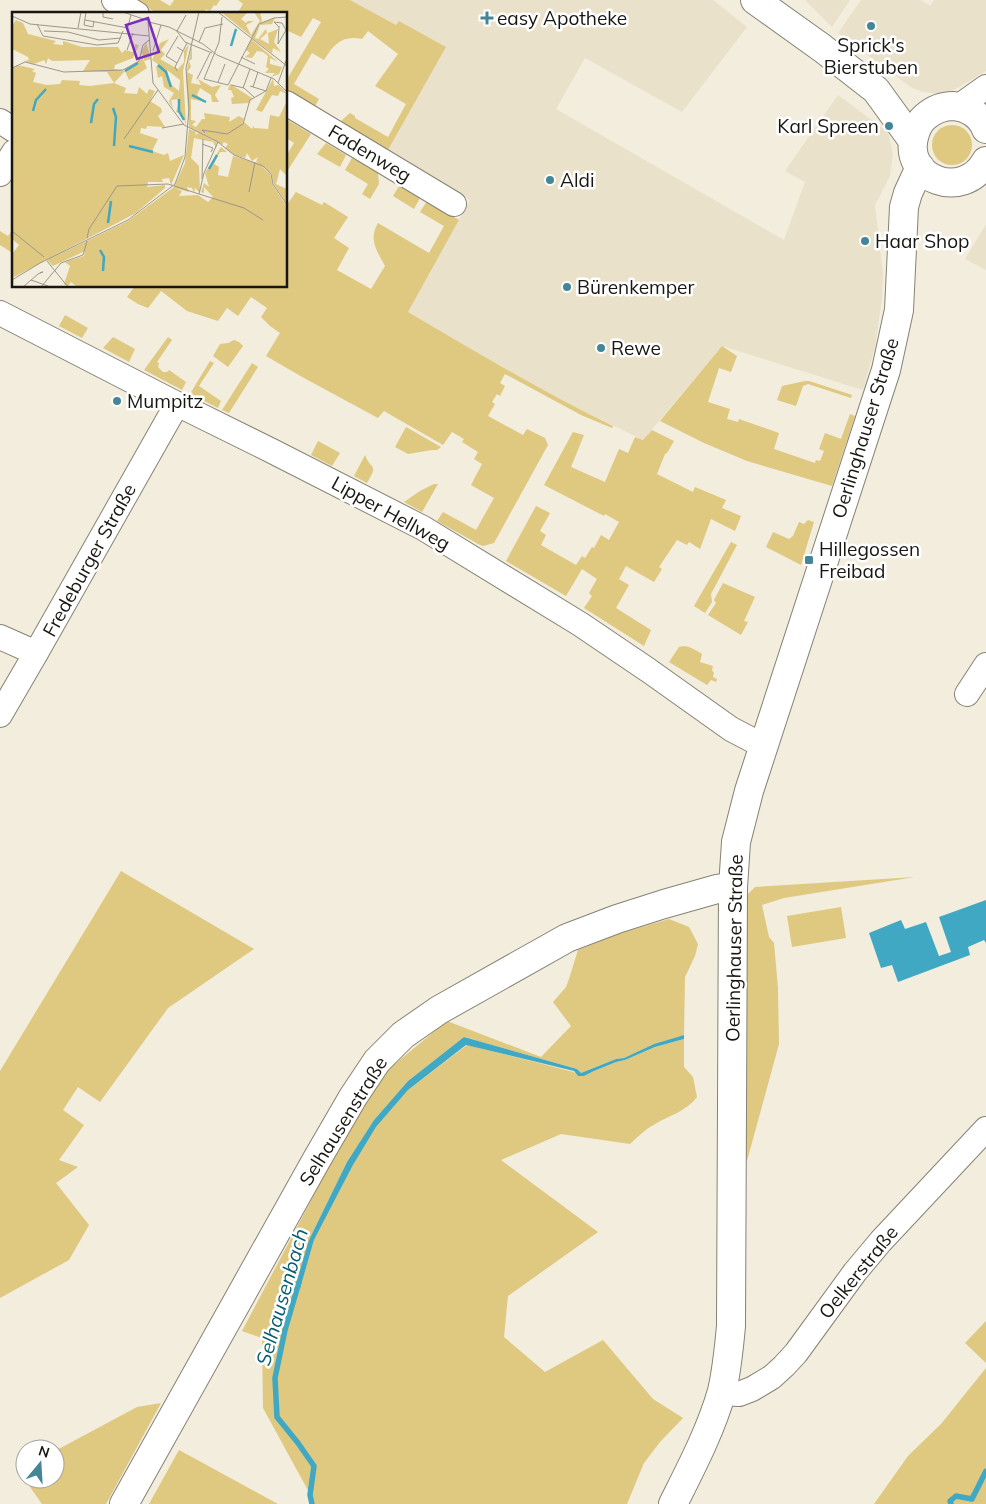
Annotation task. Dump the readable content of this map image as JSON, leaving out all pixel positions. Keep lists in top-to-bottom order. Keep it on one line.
{"streets":{"main road":["Oerlinghauser Straße","Selhausenstraße"],"street":["Fadenweg","Lipper Hellweg","Fredeburger Straße","Oelkerstraße"]},"crossings":[["Oerlinghauser Straße","Lipper Hellweg"],["Oerlinghauser Straße","Selhausenstraße"],["Oerlinghauser Straße","Oelkerstraße"],["Lipper Hellweg","Fredeburger Straße"]],"water":["Selhausenbach"],"places":{"health":["easy Apotheke"],"other":["Sprick's Bierstuben","Karl Spreen","Aldi","Haar Shop","Bürenkemper","Rewe","Mumpitz"],"transit":["Hillegossen Freibad"]},"north":"top"}
